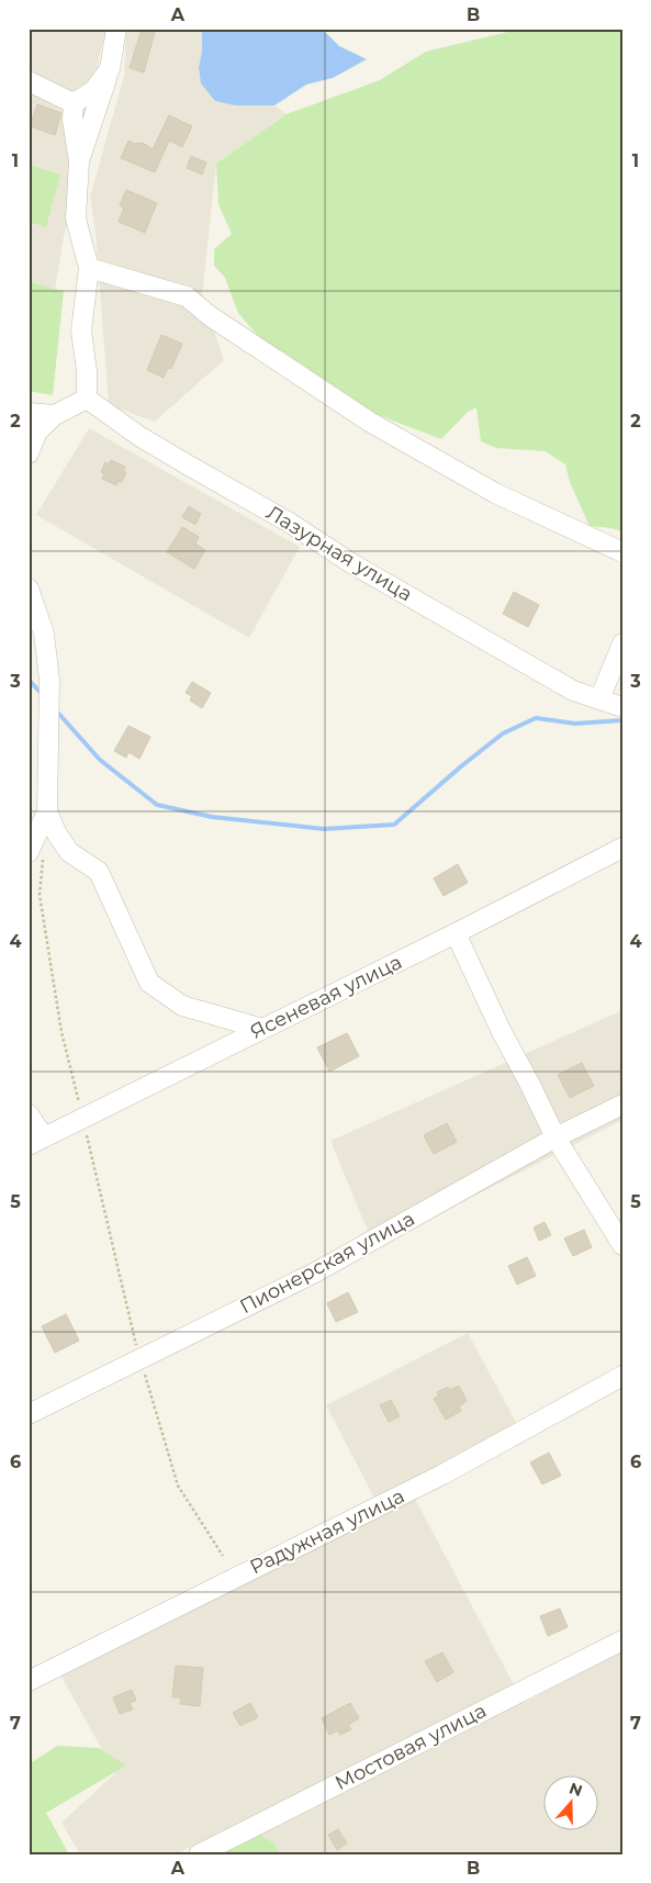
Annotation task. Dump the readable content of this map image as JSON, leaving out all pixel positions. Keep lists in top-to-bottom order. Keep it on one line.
{"streets":{"street":["Лазурная улица","Ясеневая улица","Пионерская улица","Радужная улица","Мостовая улица"]},"north":"top","grid":{"columns":["A","B"],"rows":["1","2","3","4","5","6","7"]}}
